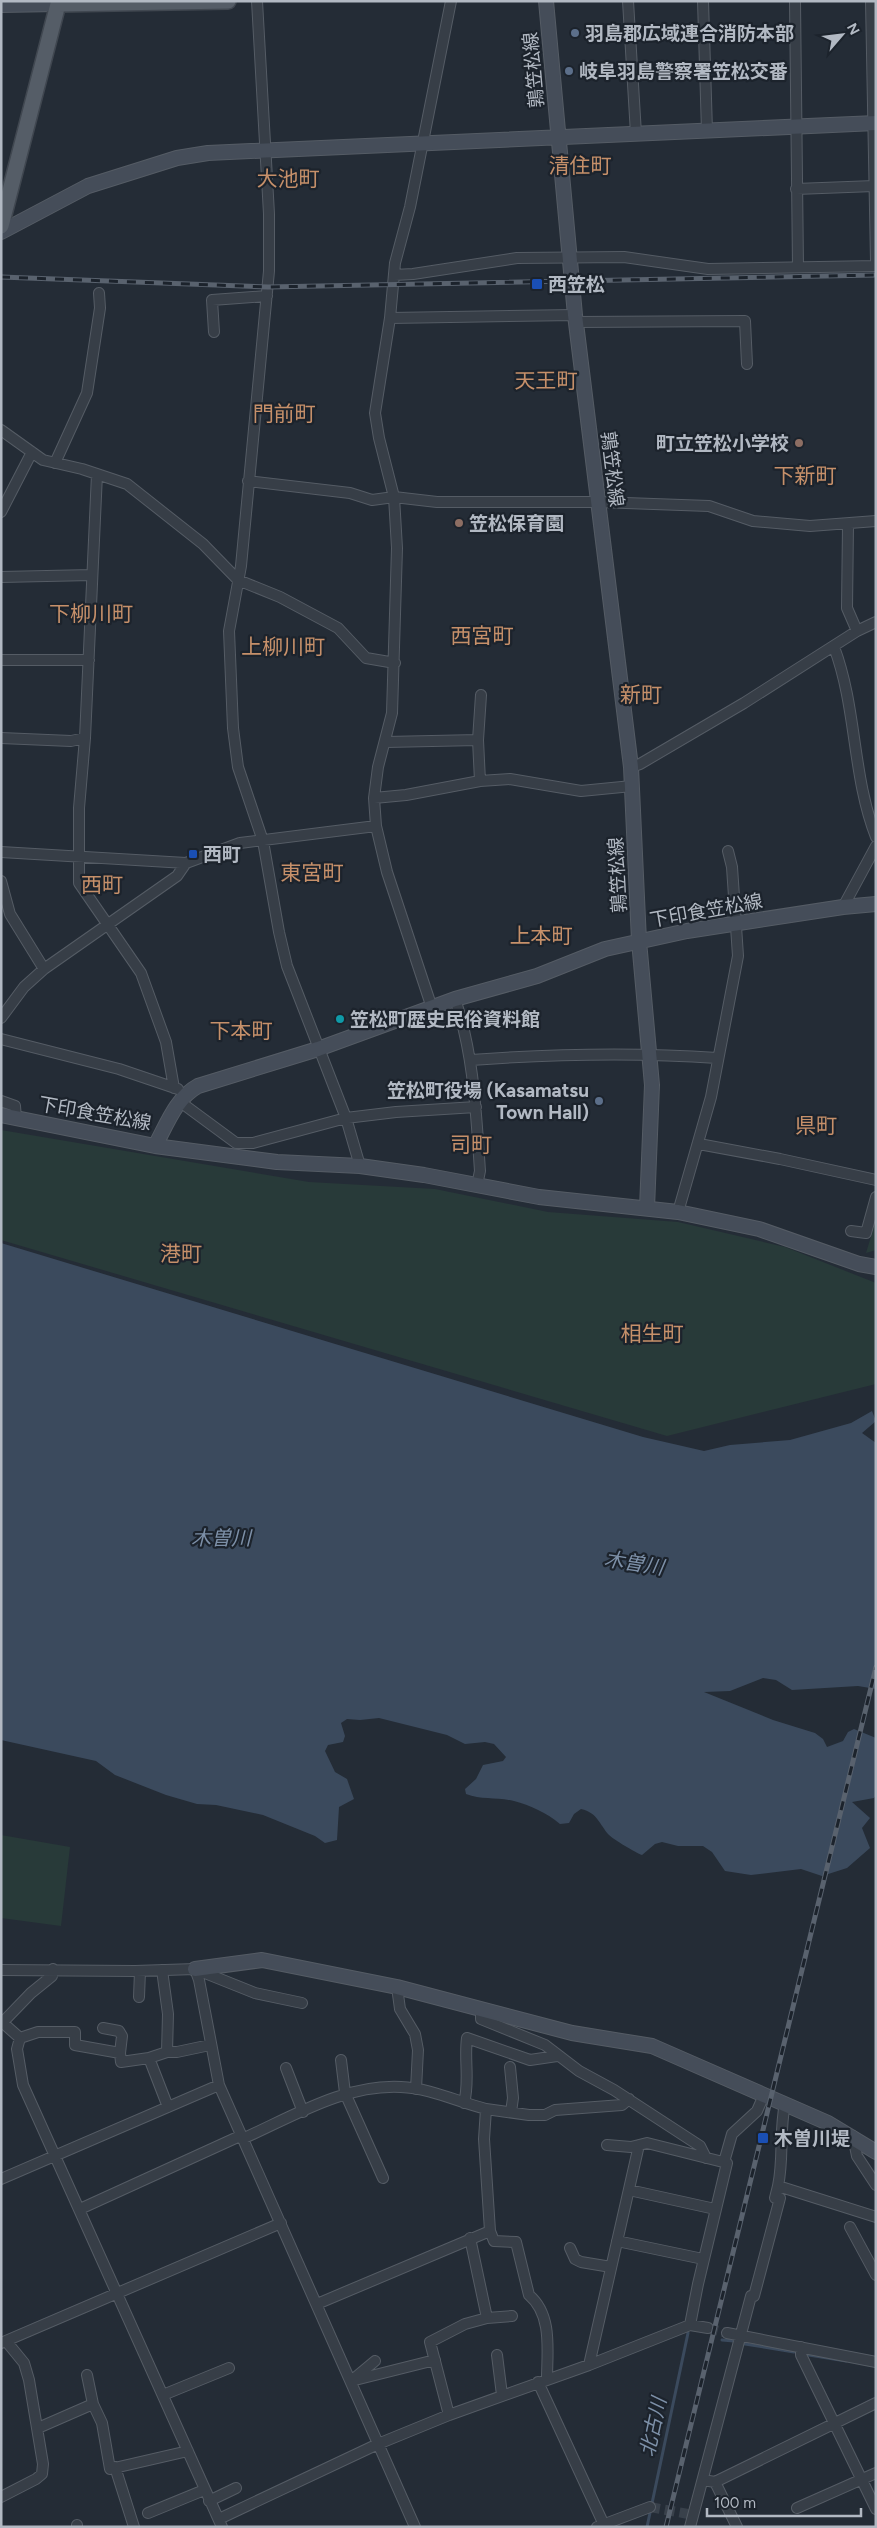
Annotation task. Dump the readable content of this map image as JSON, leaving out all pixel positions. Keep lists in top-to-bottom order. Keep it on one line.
{"streets":{"street":["鶉笠松線","下印食笠松線"]},"crossings":[["鶉笠松線","下印食笠松線"]],"districts":["清住町","大池町","天王町","門前町","下新町","下柳川町","西宮町","上柳川町","新町","東宮町","西町","上本町","下本町","県町","司町","港町","相生町"],"water":["木曽川","北古川"],"places":{"other":["羽島郡広域連合消防本部","岐阜羽島警察署笠松交番","町立笠松小学校","笠松保育園","笠松町歴史民俗資料館","笠松町役場 (Kasamatsu Town Hall)"],"transit":["西笠松","西町","木曽川堤"]},"scale_bar":"100 m","north":"top right"}
